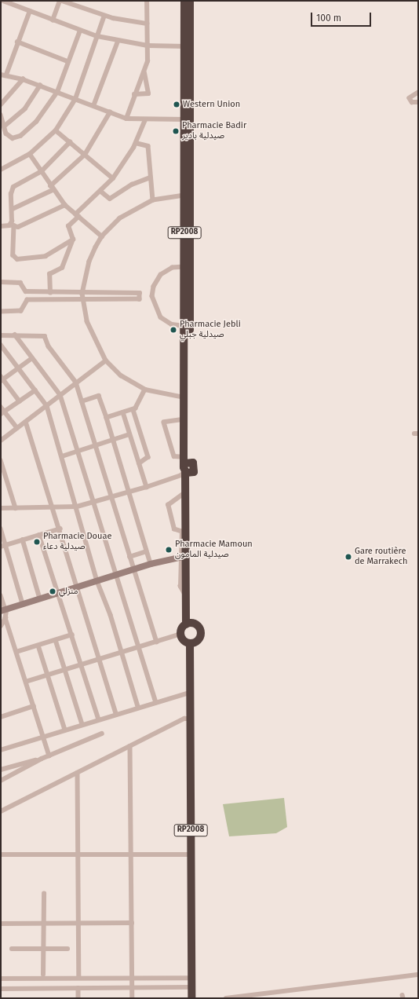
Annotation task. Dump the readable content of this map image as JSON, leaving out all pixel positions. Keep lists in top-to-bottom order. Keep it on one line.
{"streets":{"highway":["RP2008"]},"places":["Western Union","Pharmacie Badir صيدلية بادير","Pharmacie Jebli صيدلية جبلي","Pharmacie Douae صيدلية دعاء","Pharmacie Mamoun صيدلية المامون","Gare routière de Marrakech","منزلي"],"scale_bar":"100 m"}
